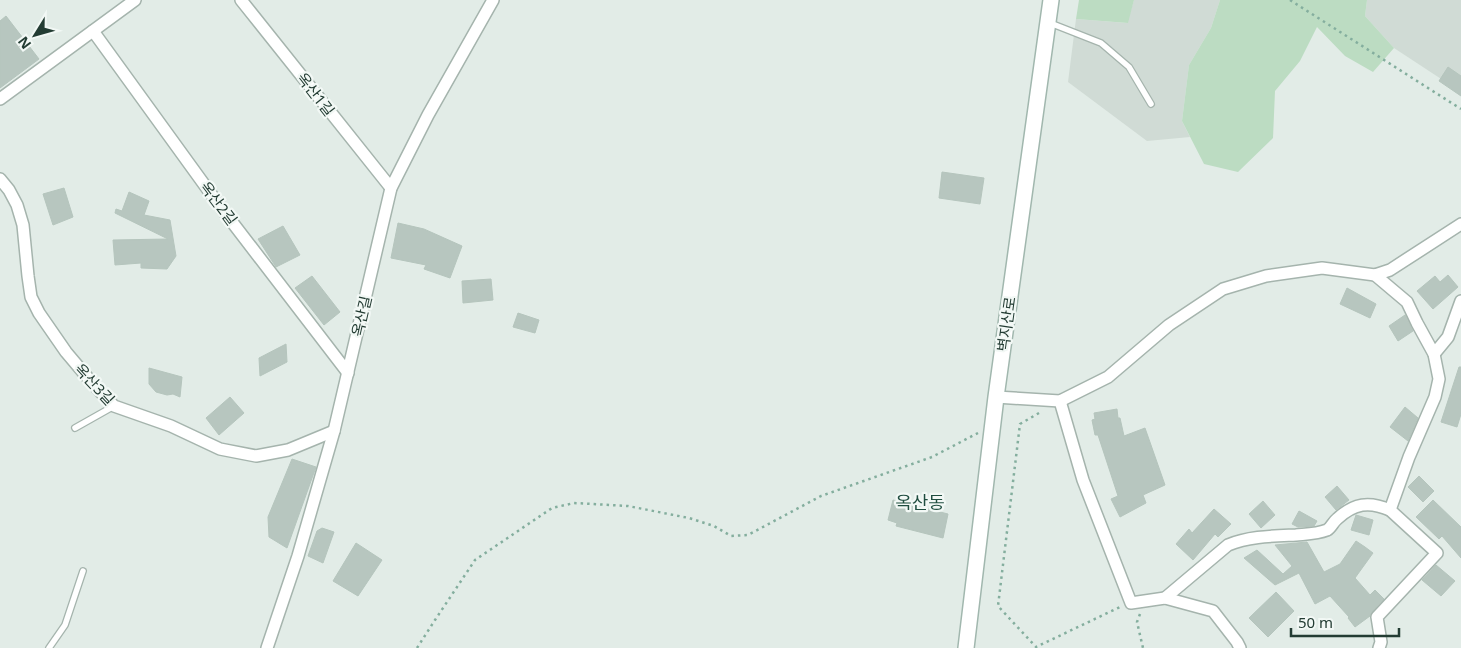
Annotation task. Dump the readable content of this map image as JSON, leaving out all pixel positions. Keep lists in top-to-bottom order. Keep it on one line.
{"streets":{"street":["옥산1길","옥산2길","옥산길","벽지산로","옥산3길"]},"crossings":[["옥산1길","옥산길"],["옥산2길","옥산길"],["옥산길","옥산3길"]],"districts":["옥산동"],"scale_bar":"50 m","north":"bottom left"}
